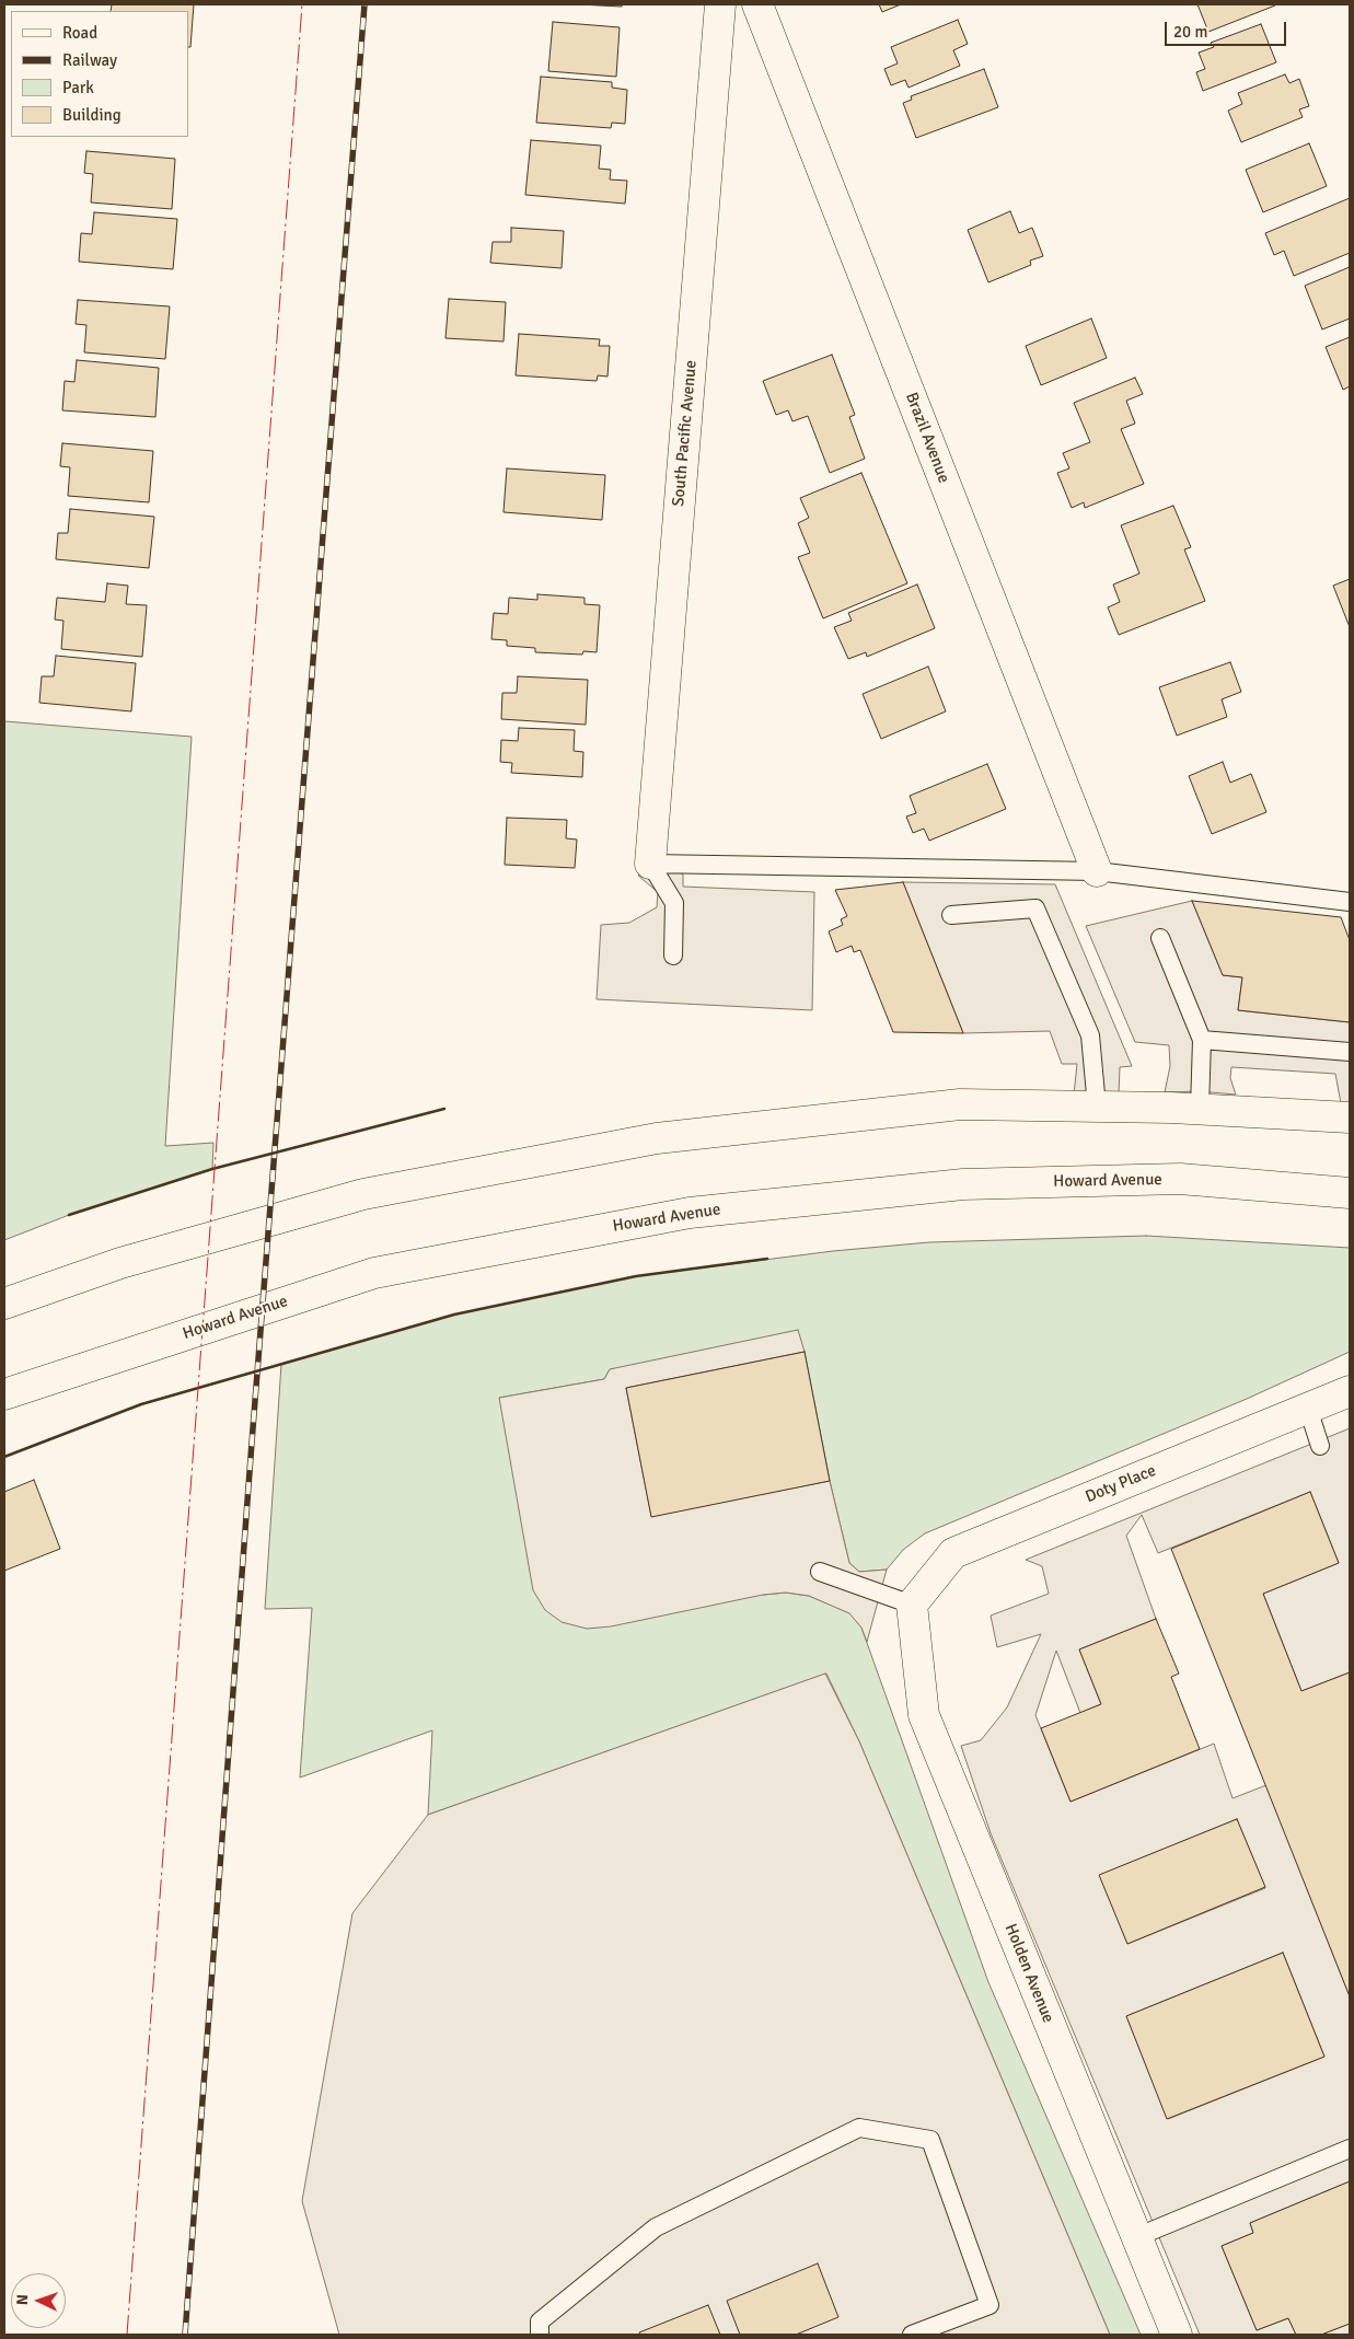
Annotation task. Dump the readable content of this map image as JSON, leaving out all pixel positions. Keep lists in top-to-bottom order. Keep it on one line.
{"streets":{"street":["South Pacific Avenue","Brazil Avenue","Howard Avenue","Doty Place","Holden Avenue"]},"crossings":[["Doty Place","Holden Avenue"]],"legend":["Road","Railway","Park","Building"],"scale_bar":"20 m","north":"left"}
